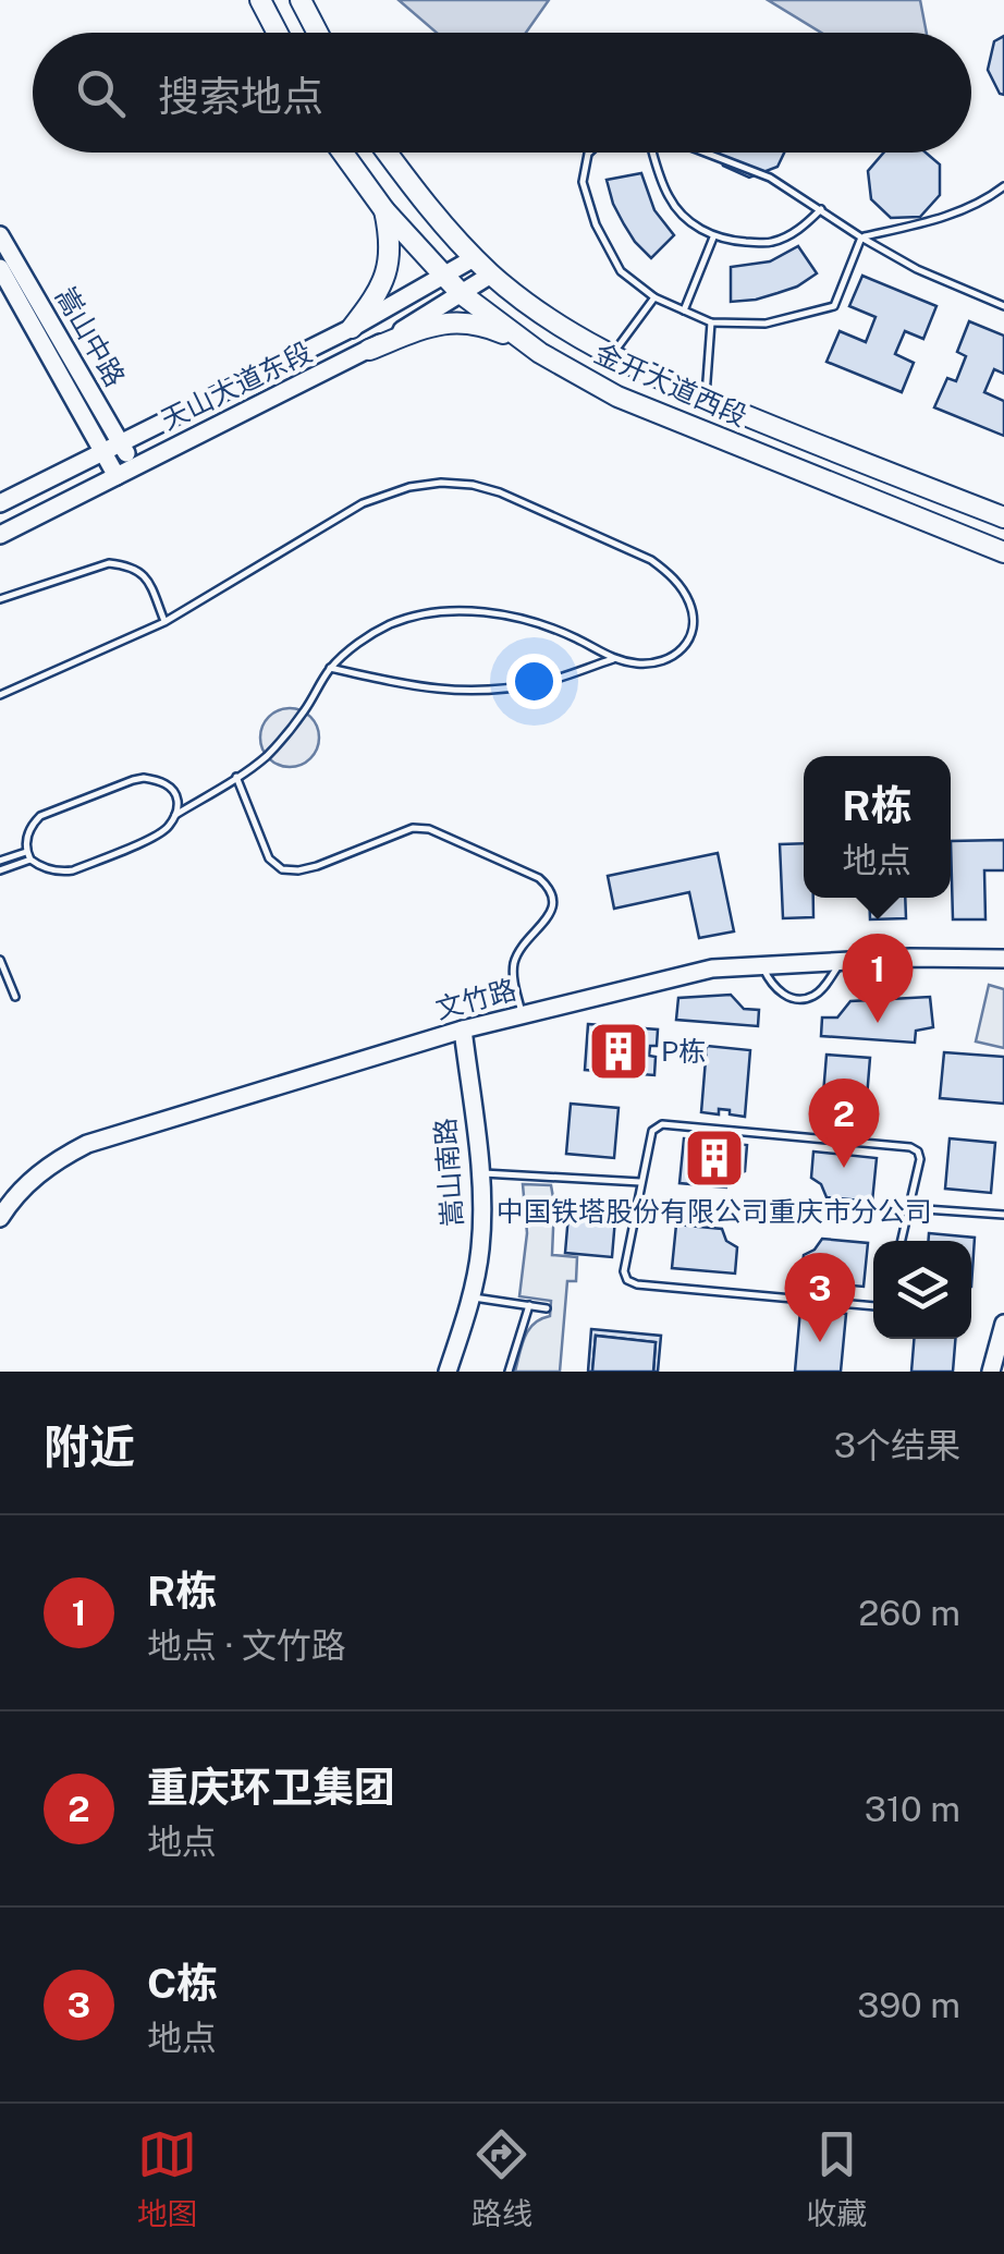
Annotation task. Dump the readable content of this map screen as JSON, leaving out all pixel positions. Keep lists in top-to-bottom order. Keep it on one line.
{"streets":{"main road":["嵩山中路","金开大道西段","天山大道东段","文竹路","嵩山南路"]},"crossings":[["嵩山中路","天山大道东段"],["金开大道西段","天山大道东段"],["文竹路","嵩山南路"]],"places":{"building":["P栋","中国铁塔股份有限公司重庆市分公司"]},"page":{"search":"搜索地点","popup":["R栋","地点"],"pins":["1","2","3"],"heading":["附近","3个结果"],"list":[{"mark":"1","name":"R栋","note":"地点 · 文竹路","value":"260 m"},{"mark":"2","name":"重庆环卫集团","note":"地点","value":"310 m"},{"mark":"3","name":"C栋","note":"地点","value":"390 m"}],"nav":["地图","路线","收藏"]}}
